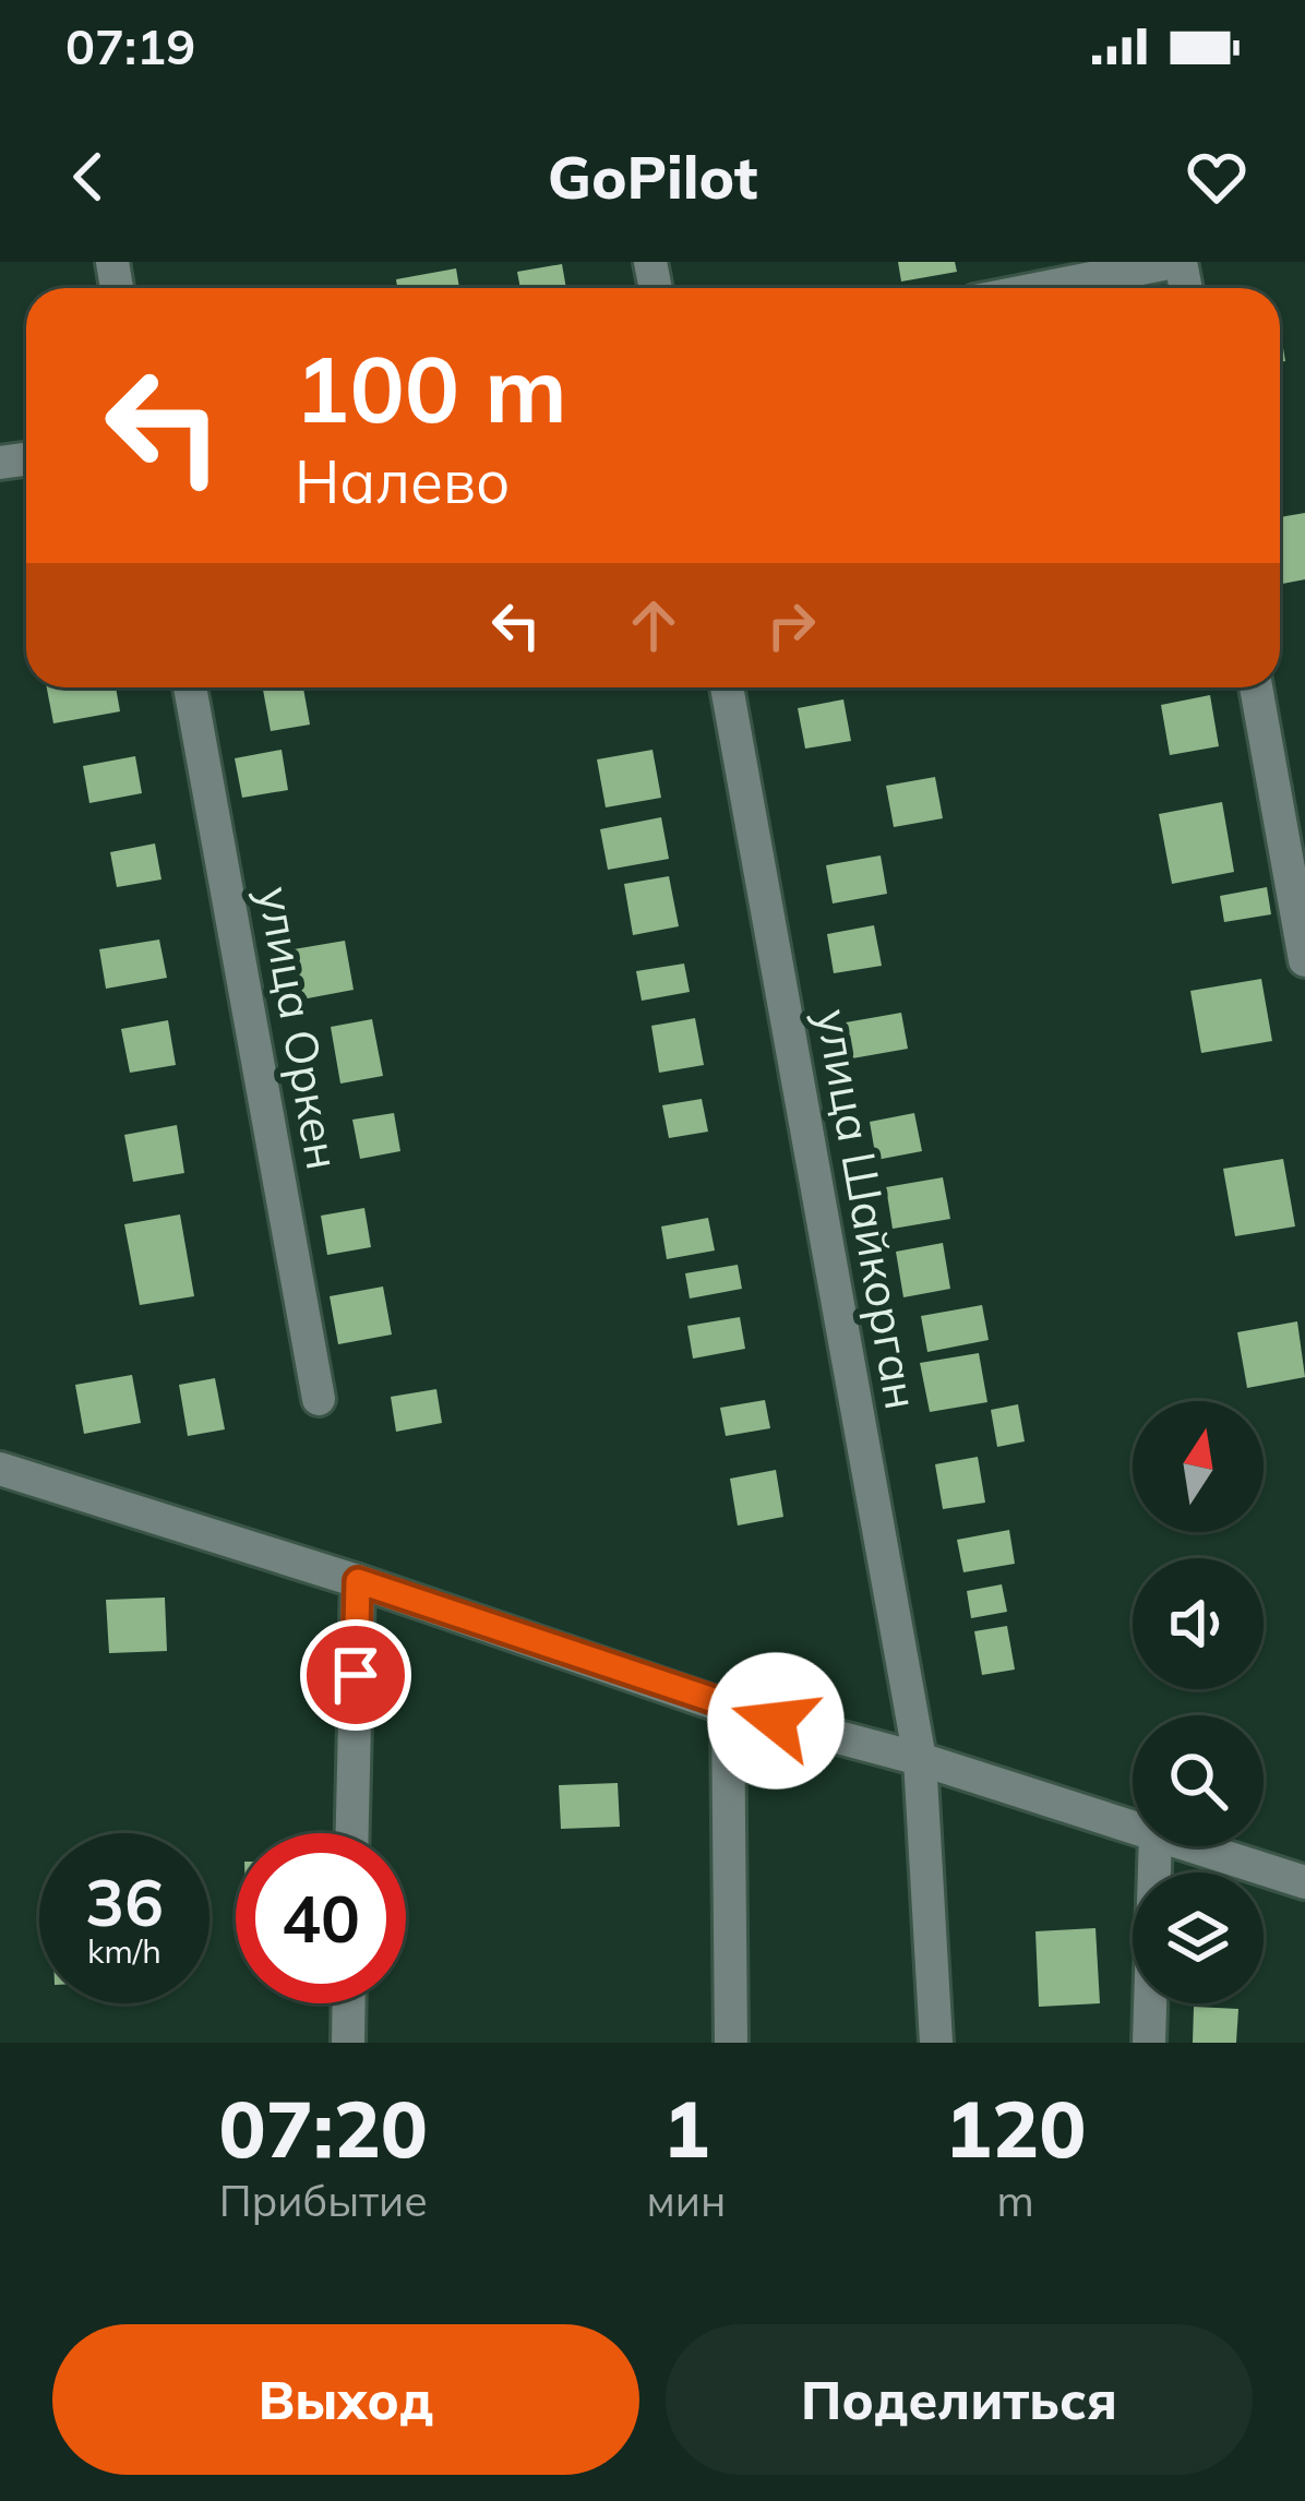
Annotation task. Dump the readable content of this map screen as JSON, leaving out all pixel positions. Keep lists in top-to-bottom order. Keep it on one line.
{"streets":{"street":["улица Оркен","улица Шайкорган"]},"north":"top","page":{"status":"07:19","header":"GoPilot","turn":["100 m","Налево"],"speed":"36 km/h","limit":"40","eta":["07:20","Прибытие","1","мин","120","m"],"buttons":["Выход","Поделиться"]}}
